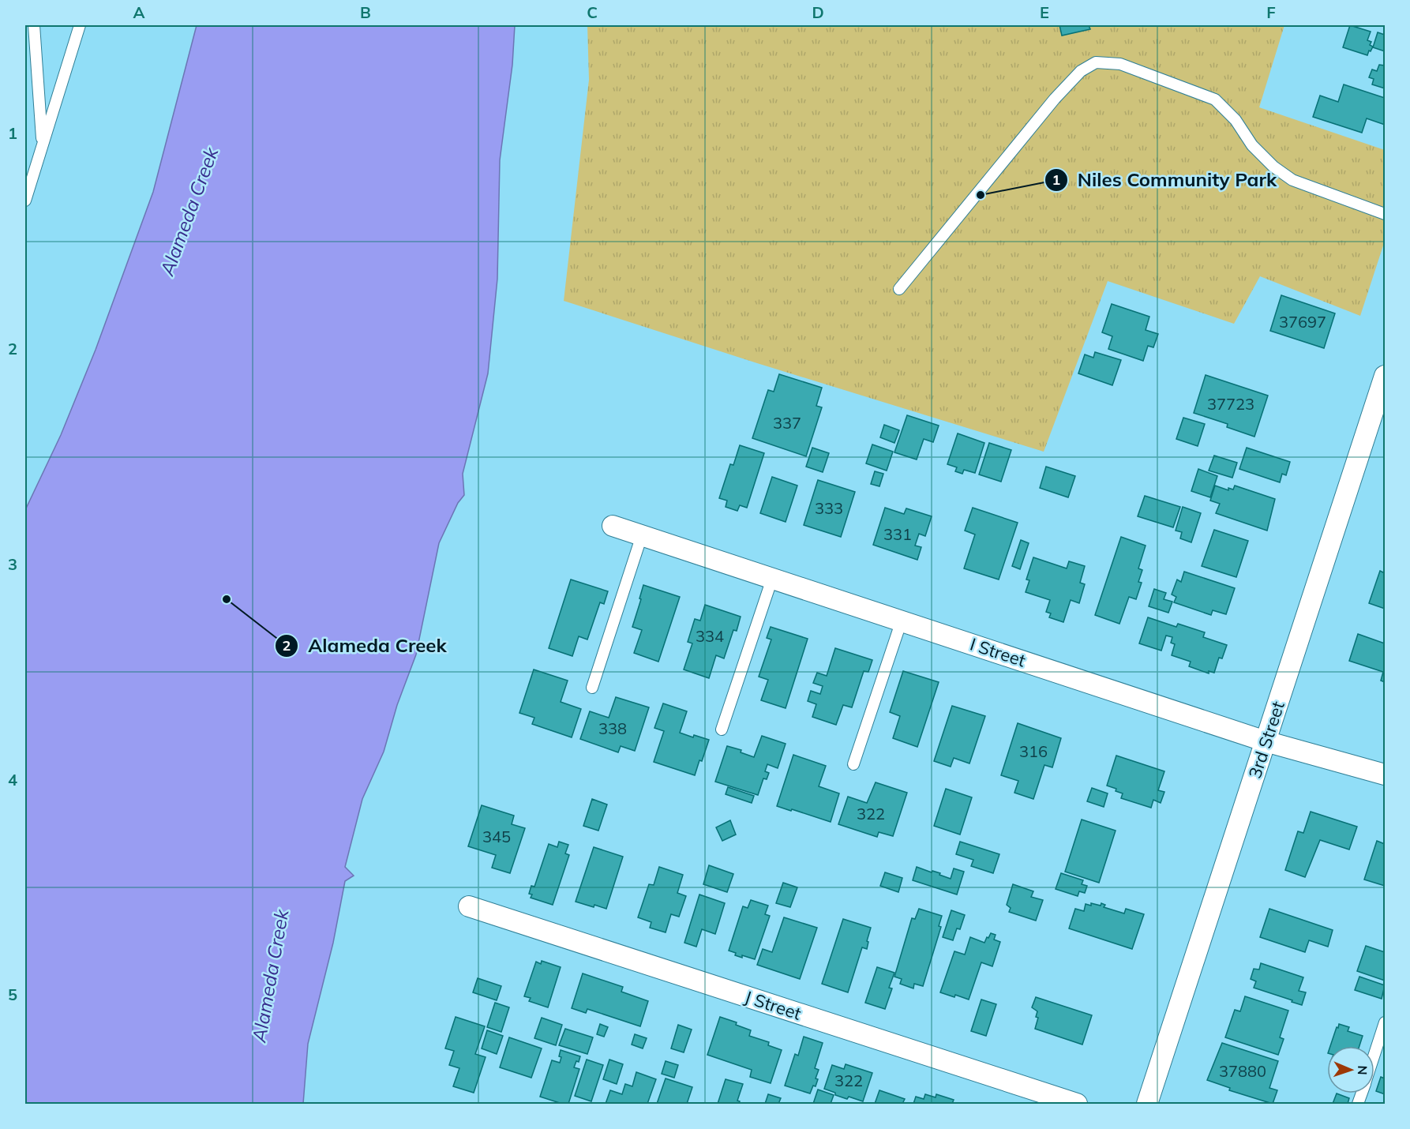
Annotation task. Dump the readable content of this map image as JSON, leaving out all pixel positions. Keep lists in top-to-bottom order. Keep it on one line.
{"streets":{"street":["I Street","3rd Street","J Street"]},"crossings":[["I Street","3rd Street"]],"water":["Alameda Creek"],"places":["Niles Community Park","Alameda Creek"],"house_numbers":["37697","37723","337","333","331","334","338","316","322","345","37880","322"],"north":"right","grid":{"columns":["A","B","C","D","E","F"],"rows":["1","2","3","4","5"]}}
